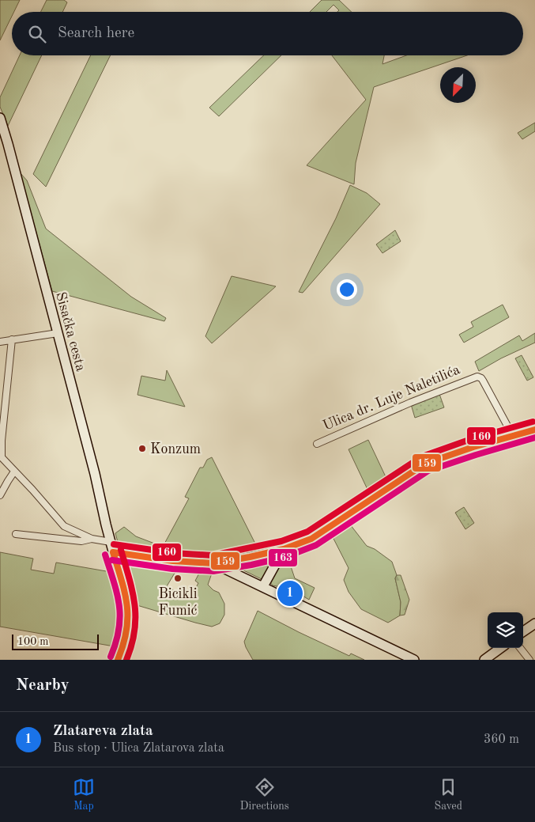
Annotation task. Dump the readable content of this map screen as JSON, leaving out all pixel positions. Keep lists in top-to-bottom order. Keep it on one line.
{"streets":{"street":["Sisačka cesta","Ulica dr. Luje Naletilića"]},"places":["Konzum","Bicikli Fumić"],"lines":["transit line 160","transit line 159","transit line 163"],"scale_bar":"100 m","north":"bottom left","page":{"search":"Search here","pins":"1","scale":"100 m","heading":"Nearby","list":[{"mark":"1","name":"Zlatareva zlata","note":"Bus stop · Ulica Zlatarova zlata","value":"360 m"}],"nav":["Map","Directions","Saved"]}}
